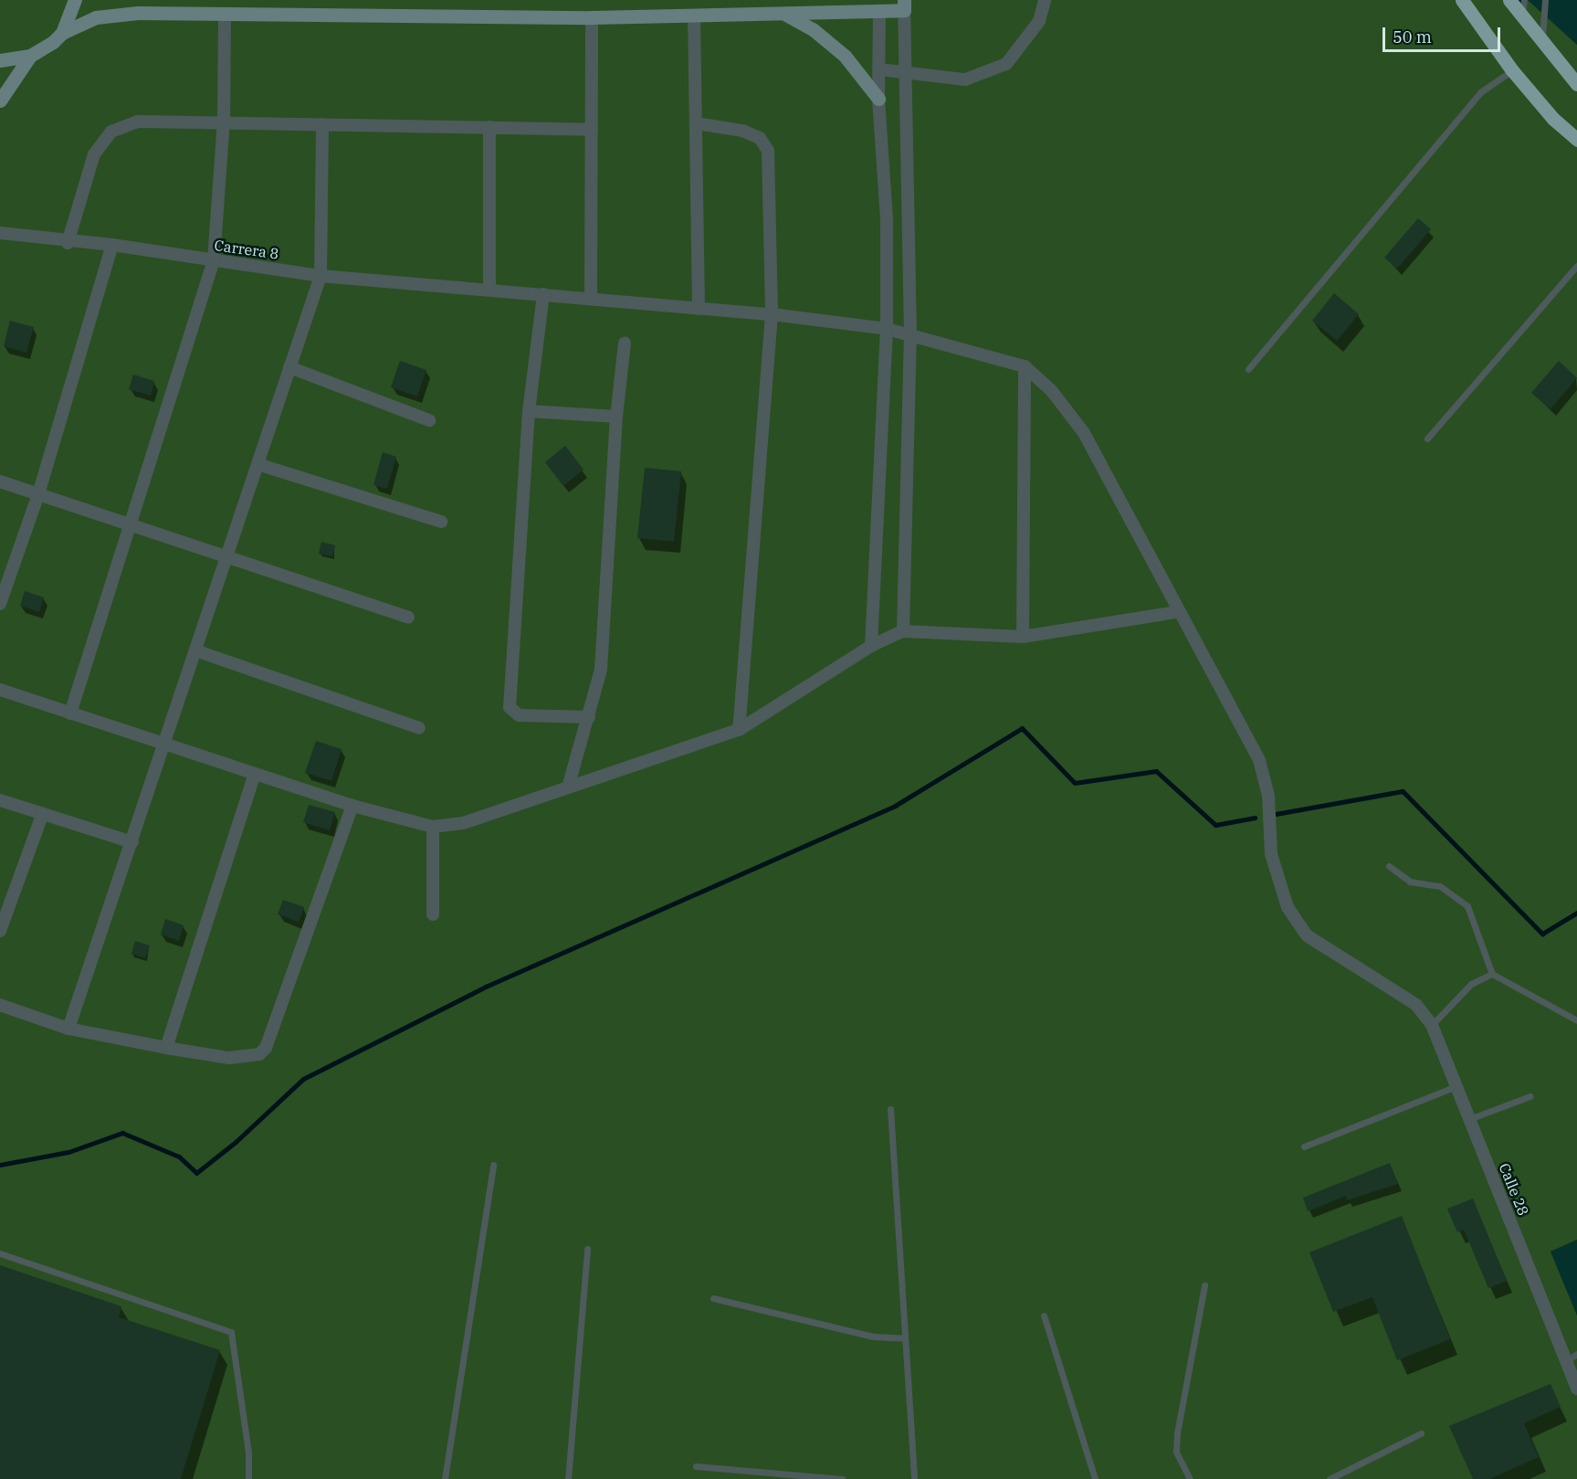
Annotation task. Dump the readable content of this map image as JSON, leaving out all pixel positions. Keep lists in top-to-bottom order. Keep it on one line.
{"streets":{"street":["Carrera 8","Calle 28"]},"crossings":[["Carrera 8","Calle 28"]],"scale_bar":"50 m"}
